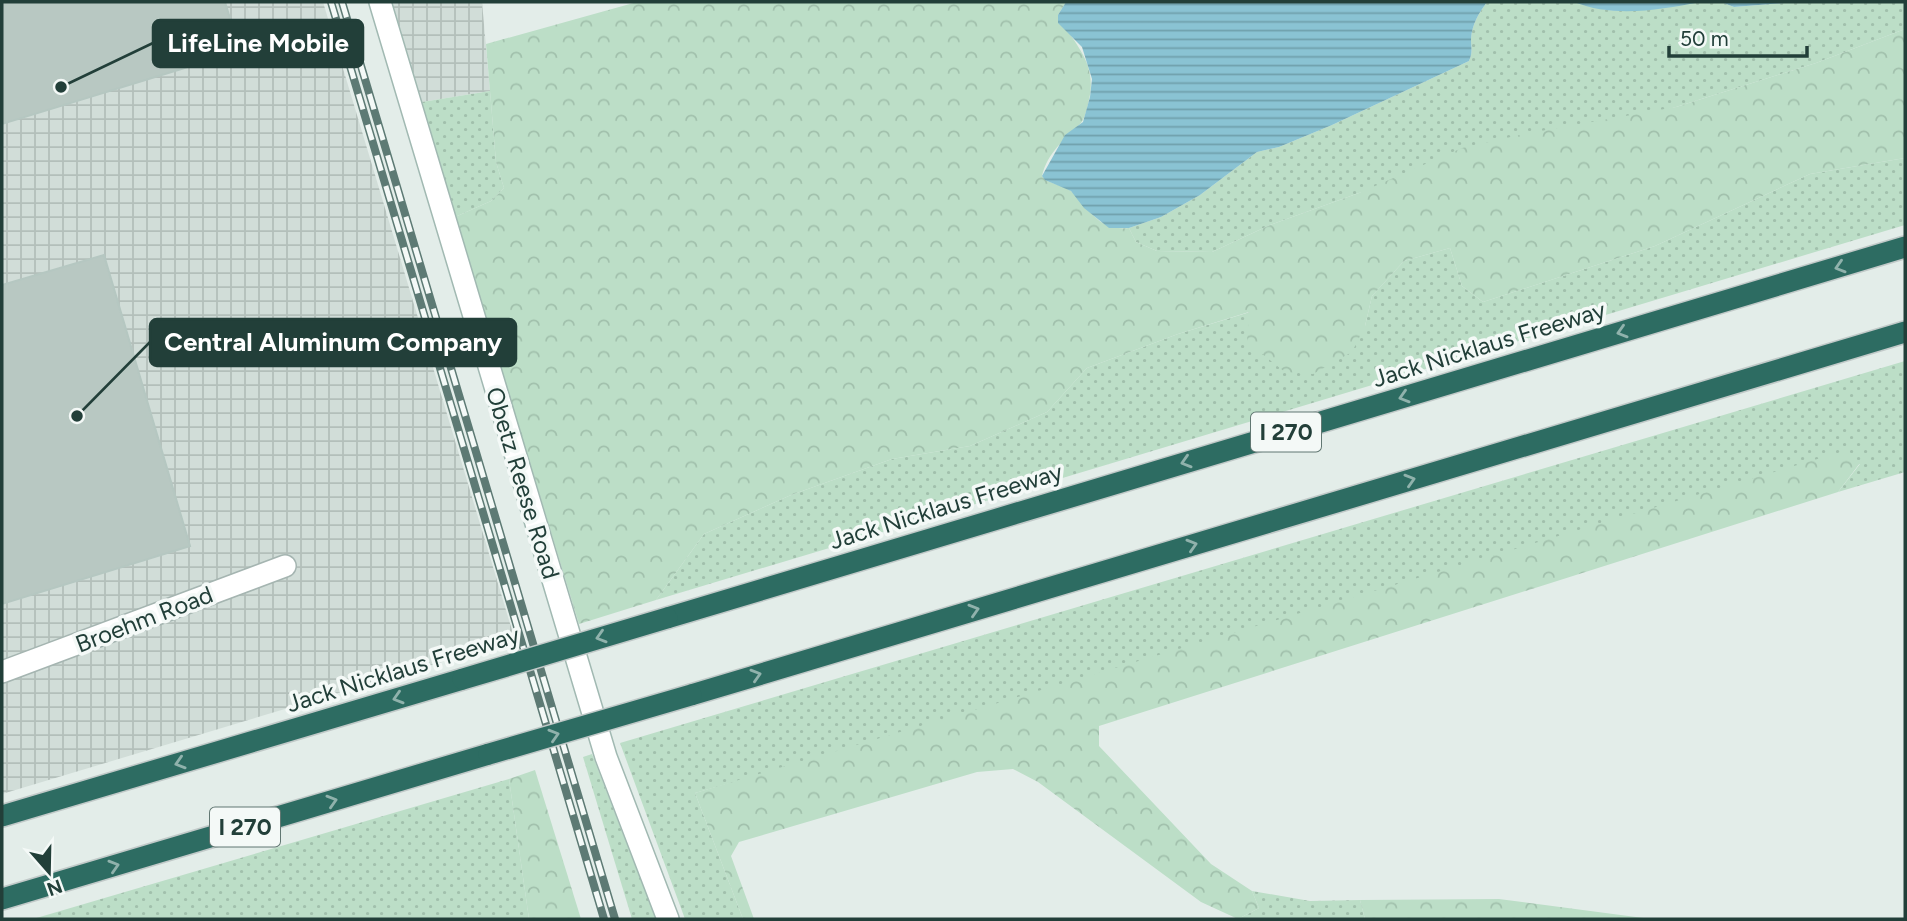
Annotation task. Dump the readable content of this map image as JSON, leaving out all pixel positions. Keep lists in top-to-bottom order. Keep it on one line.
{"streets":{"highway":["Jack Nicklaus Freeway","I 270"],"street":["Obetz Reese Road","Broehm Road"]},"places":["LifeLine Mobile","Central Aluminum Company"],"scale_bar":"50 m","north":"bottom"}
